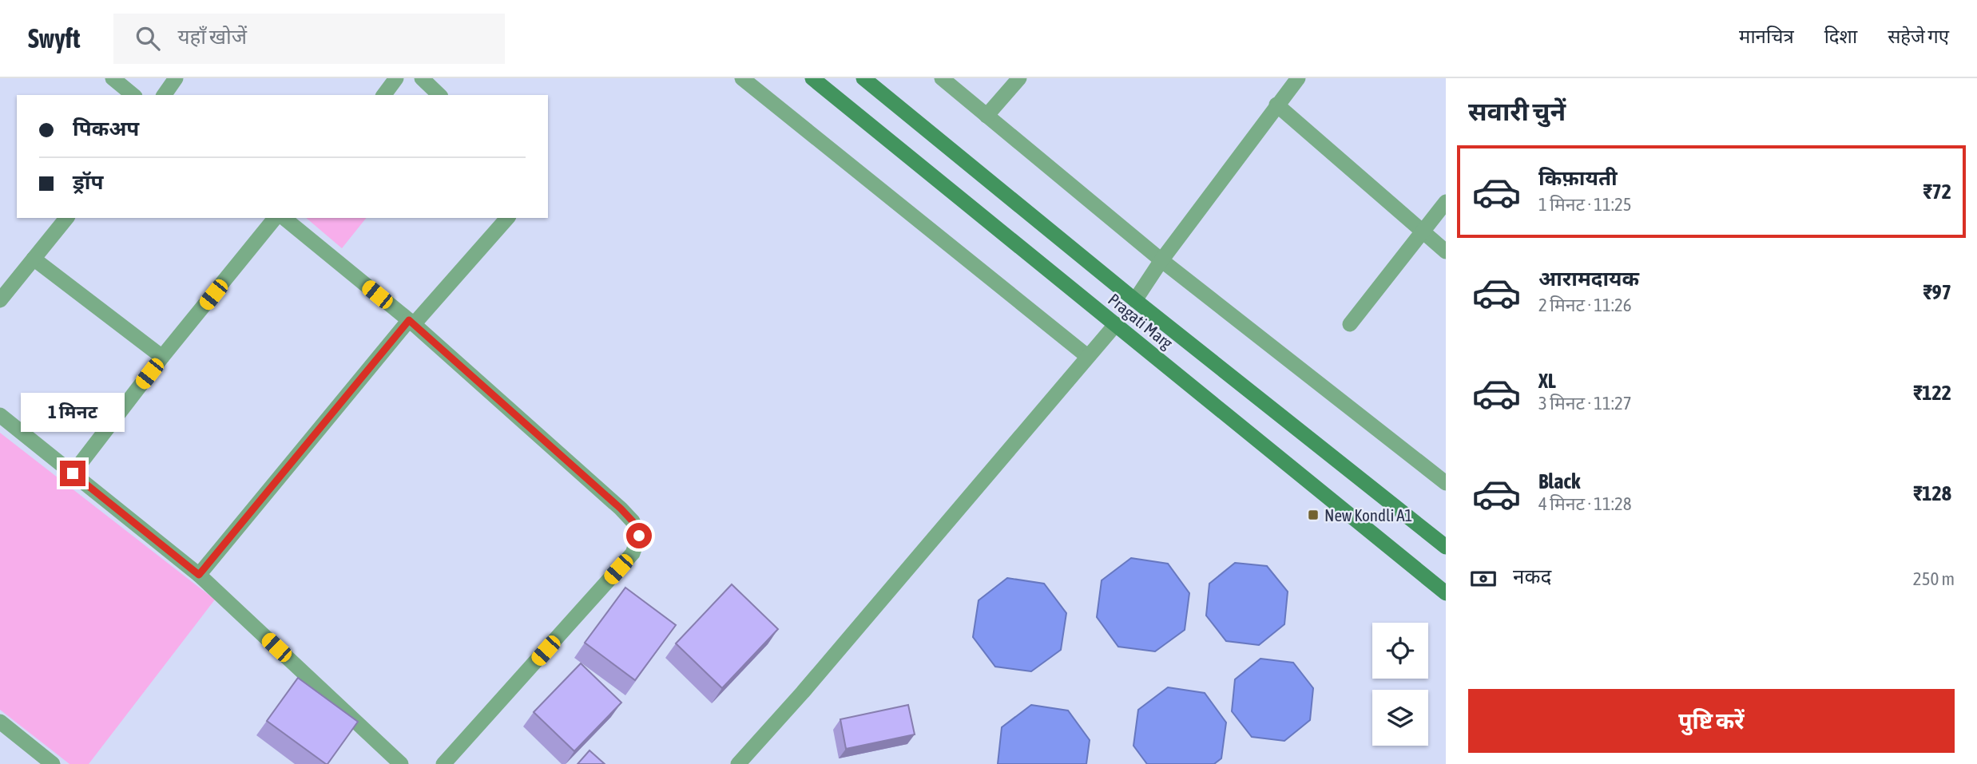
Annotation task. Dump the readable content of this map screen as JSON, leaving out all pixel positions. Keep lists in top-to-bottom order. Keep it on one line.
{"streets":{"main road":["Pragati Marg"]},"places":{"transit":["New Kondli A1"]},"page":{"header":"Swyft","search":"यहाँ खोजें","nav":["मानचित्र","दिशा","सहेजे गए"],"heading":"सवारी चुनें","banner":["पिकअप","ड्रॉप"],"list":[{"name":"किफ़ायती","note":"1 मिनट · 11:25","value":"₹72"},{"name":"आरामदायक","note":"2 मिनट · 11:26","value":"₹97"},{"name":"XL","note":"3 मिनट · 11:27","value":"₹122"},{"name":"Black","note":"4 मिनट · 11:28","value":"₹128"}],"bubble":"1 मिनट","pay":["नकद","250 m"],"buttons":"पुष्टि करें"}}
